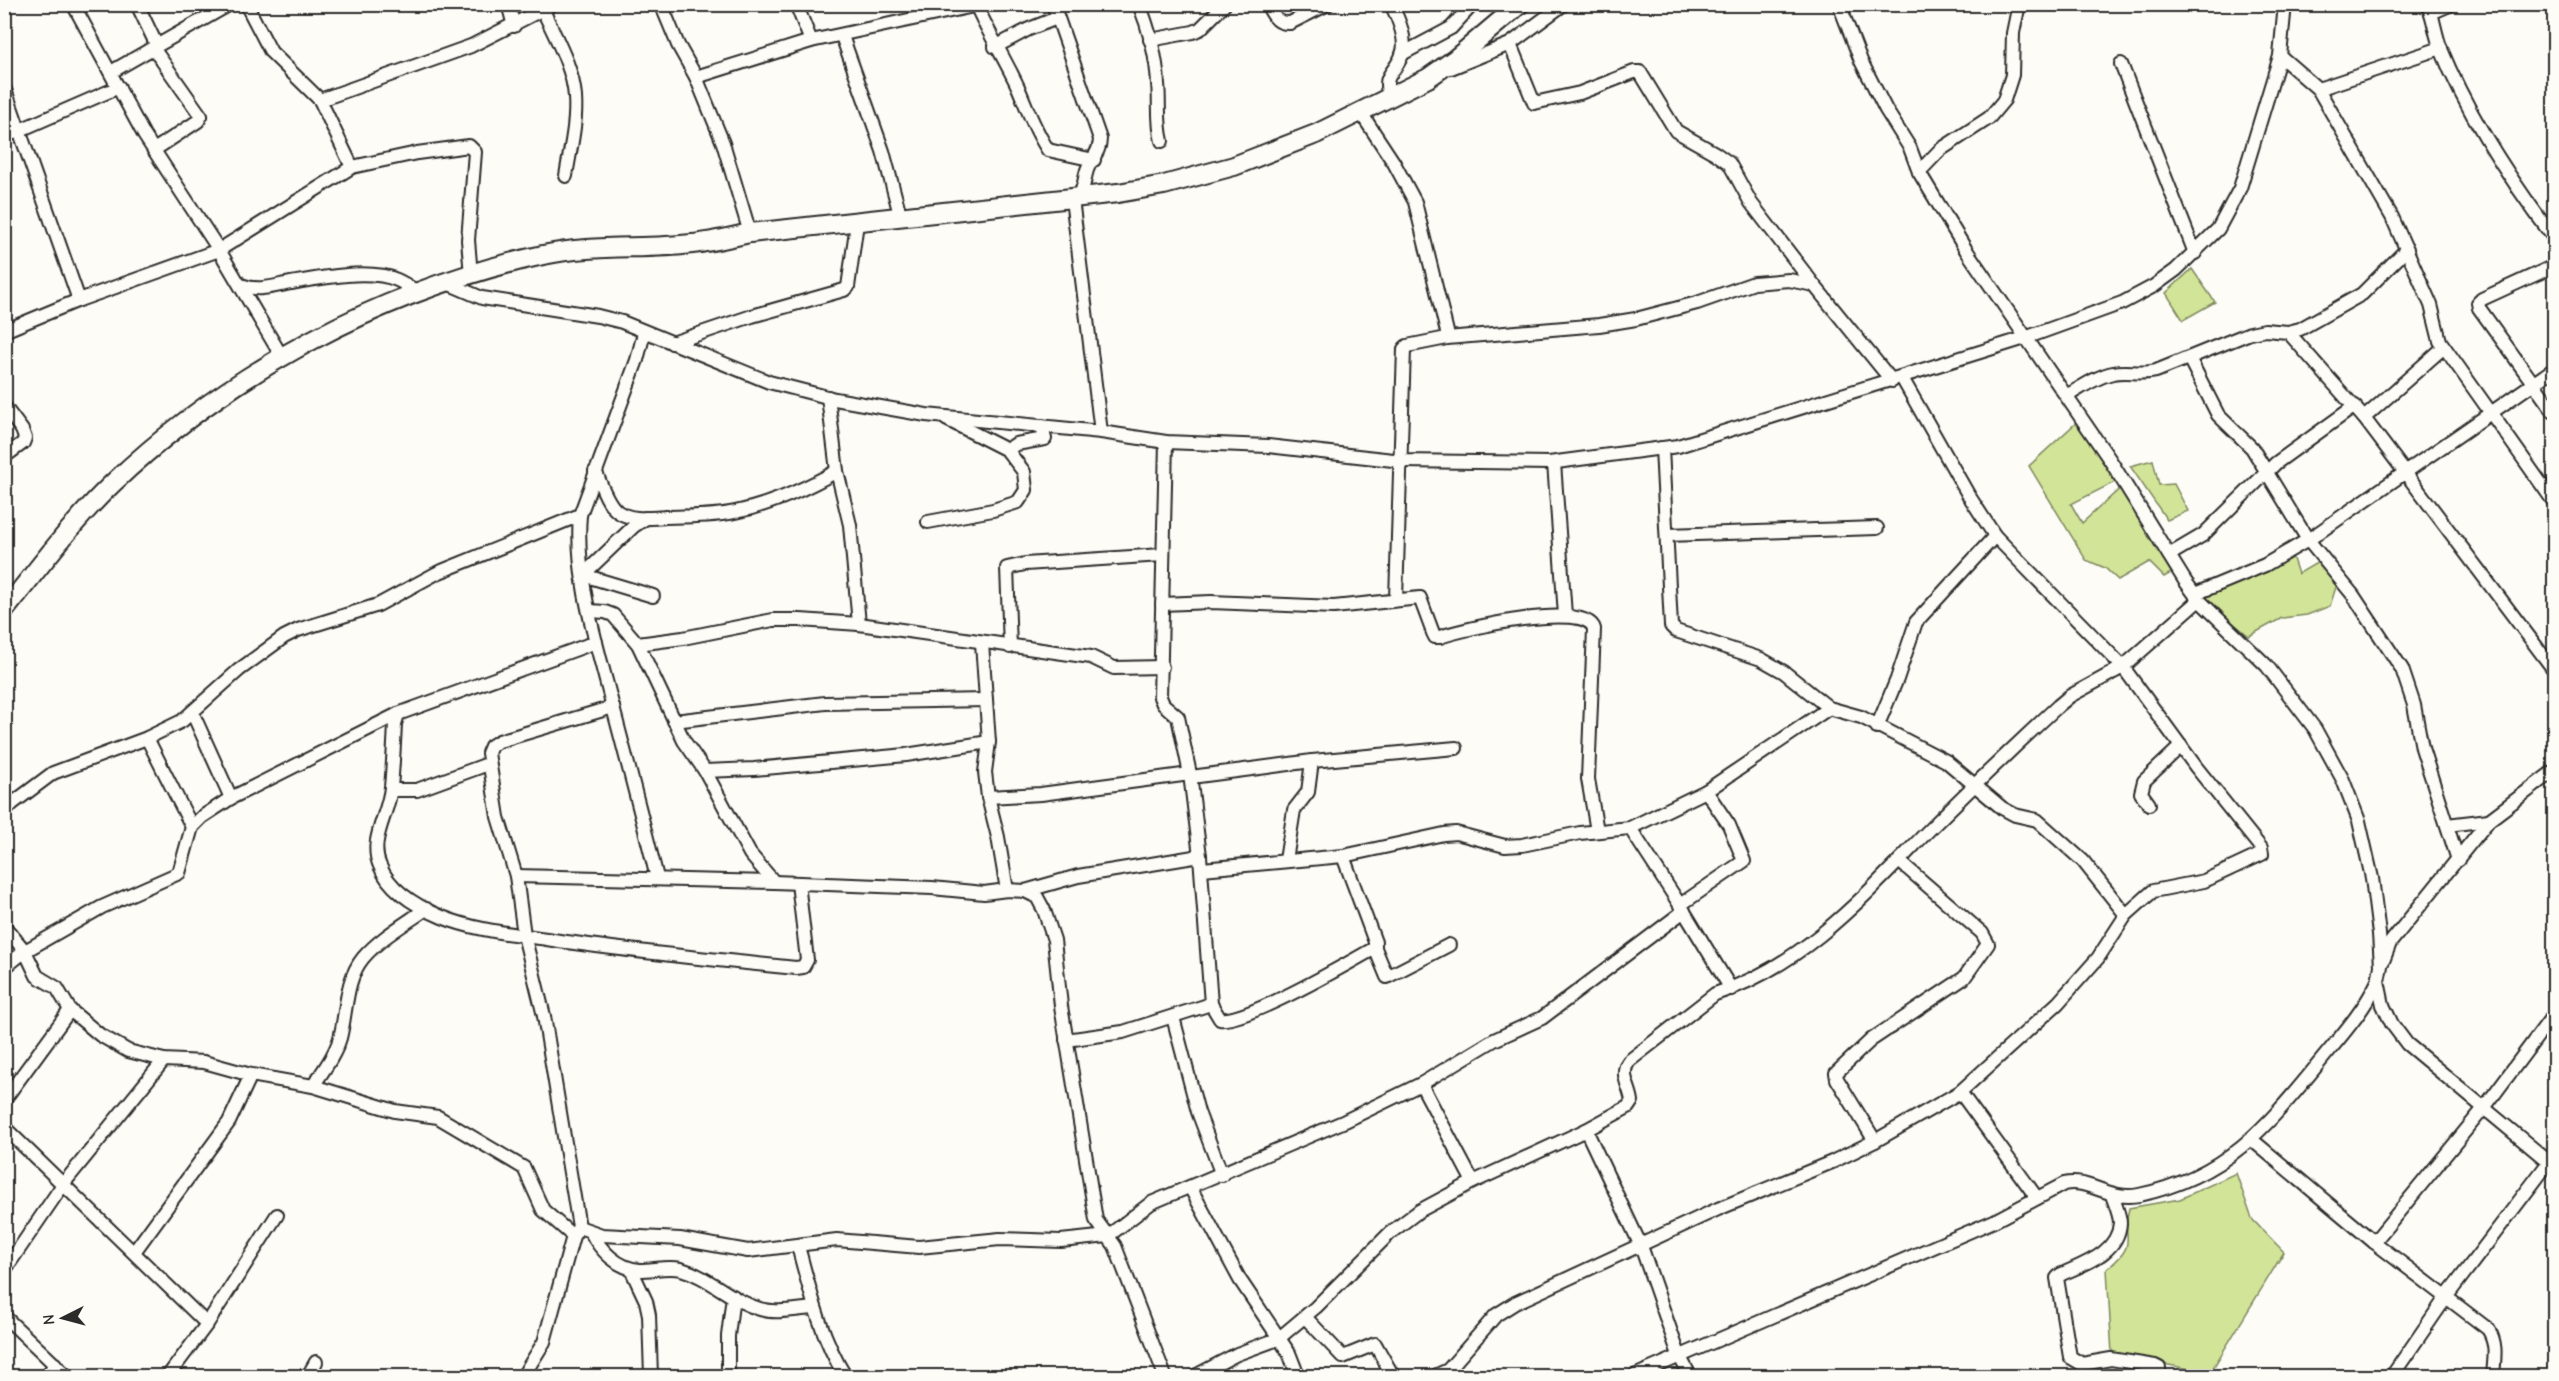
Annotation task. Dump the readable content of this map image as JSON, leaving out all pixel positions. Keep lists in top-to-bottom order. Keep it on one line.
{"north":"left"}
